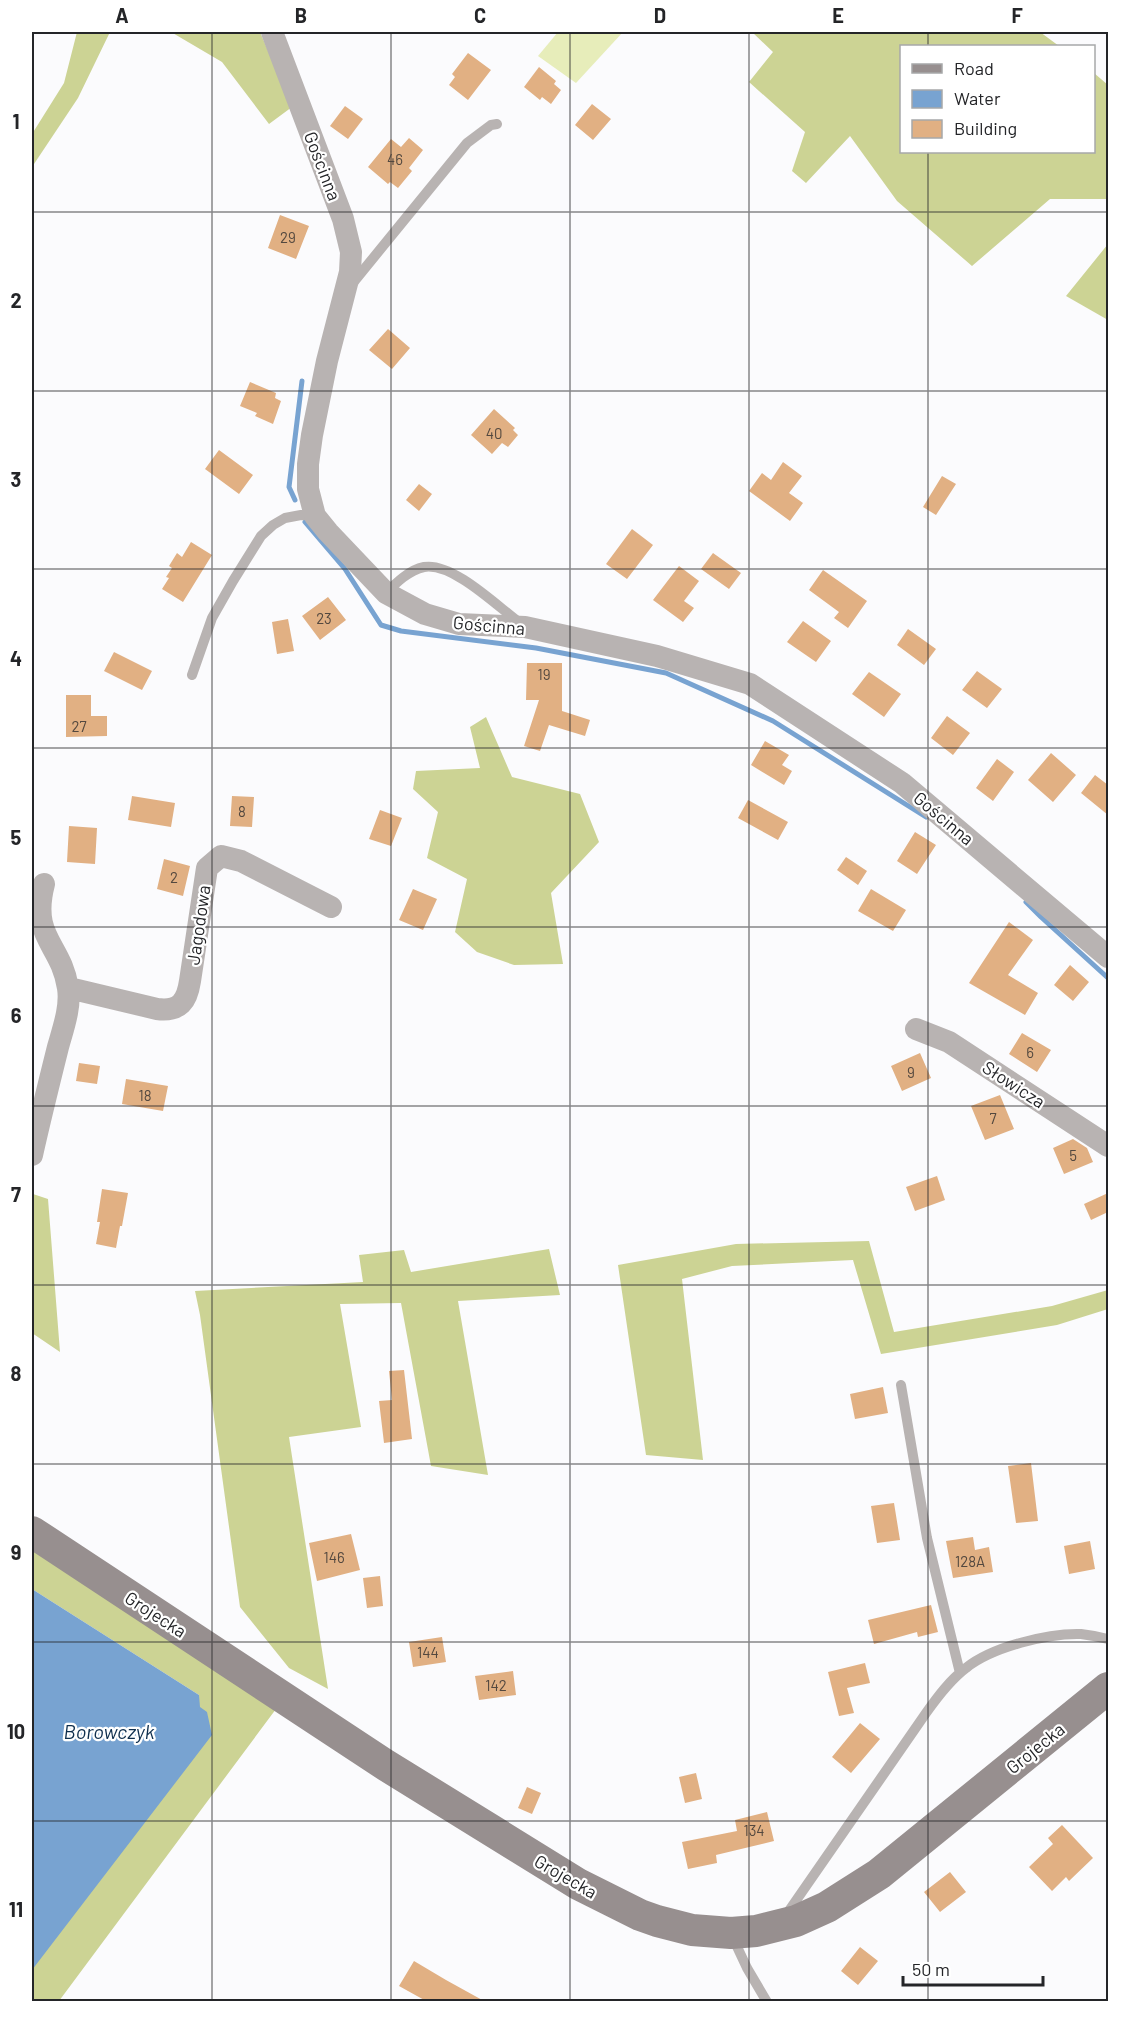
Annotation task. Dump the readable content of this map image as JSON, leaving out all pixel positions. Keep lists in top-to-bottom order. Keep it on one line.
{"streets":{"street":["Gościnna","Jagodowa","Słowicza","Grojecka"]},"water":["Borowczyk"],"house_numbers":["46","29","40","23","19","27","8","2","6","9","18","7","5","146","128A","144","142","134"],"legend":["Road","Water","Building"],"scale_bar":"50 m","grid":{"columns":["A","B","C","D","E","F"],"rows":["1","2","3","4","5","6","7","8","9","10","11"]}}
